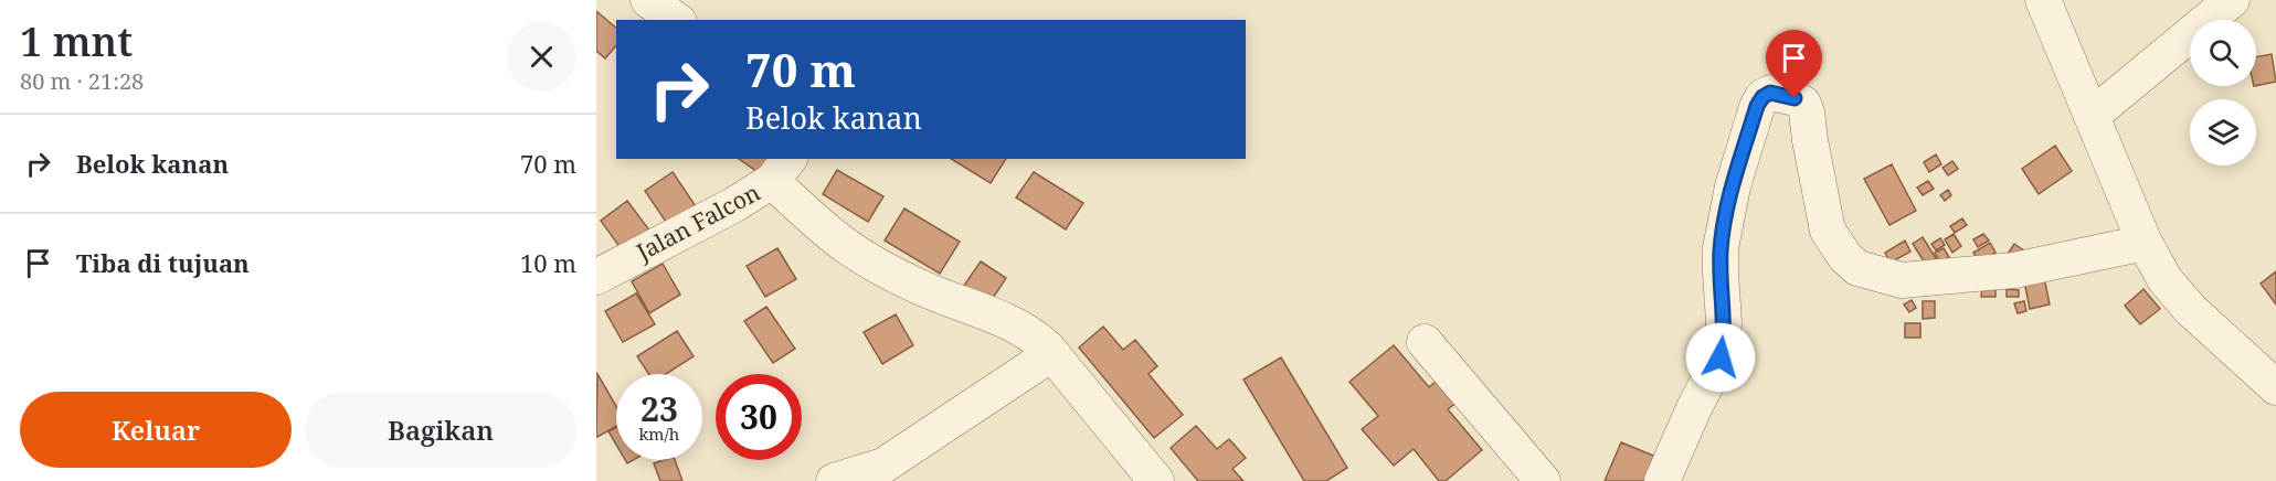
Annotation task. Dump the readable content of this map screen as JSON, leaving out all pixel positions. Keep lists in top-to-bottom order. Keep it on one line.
{"streets":{"street":["Jalan Falcon"]},"page":{"heading":["1 mnt","80 m · 21:28"],"turn":["70 m","Belok kanan"],"list":[{"name":"Belok kanan","value":"70 m"},{"name":"Tiba di tujuan","value":"10 m"}],"speed":"23 km/h","limit":"30","buttons":["Keluar","Bagikan"]}}
